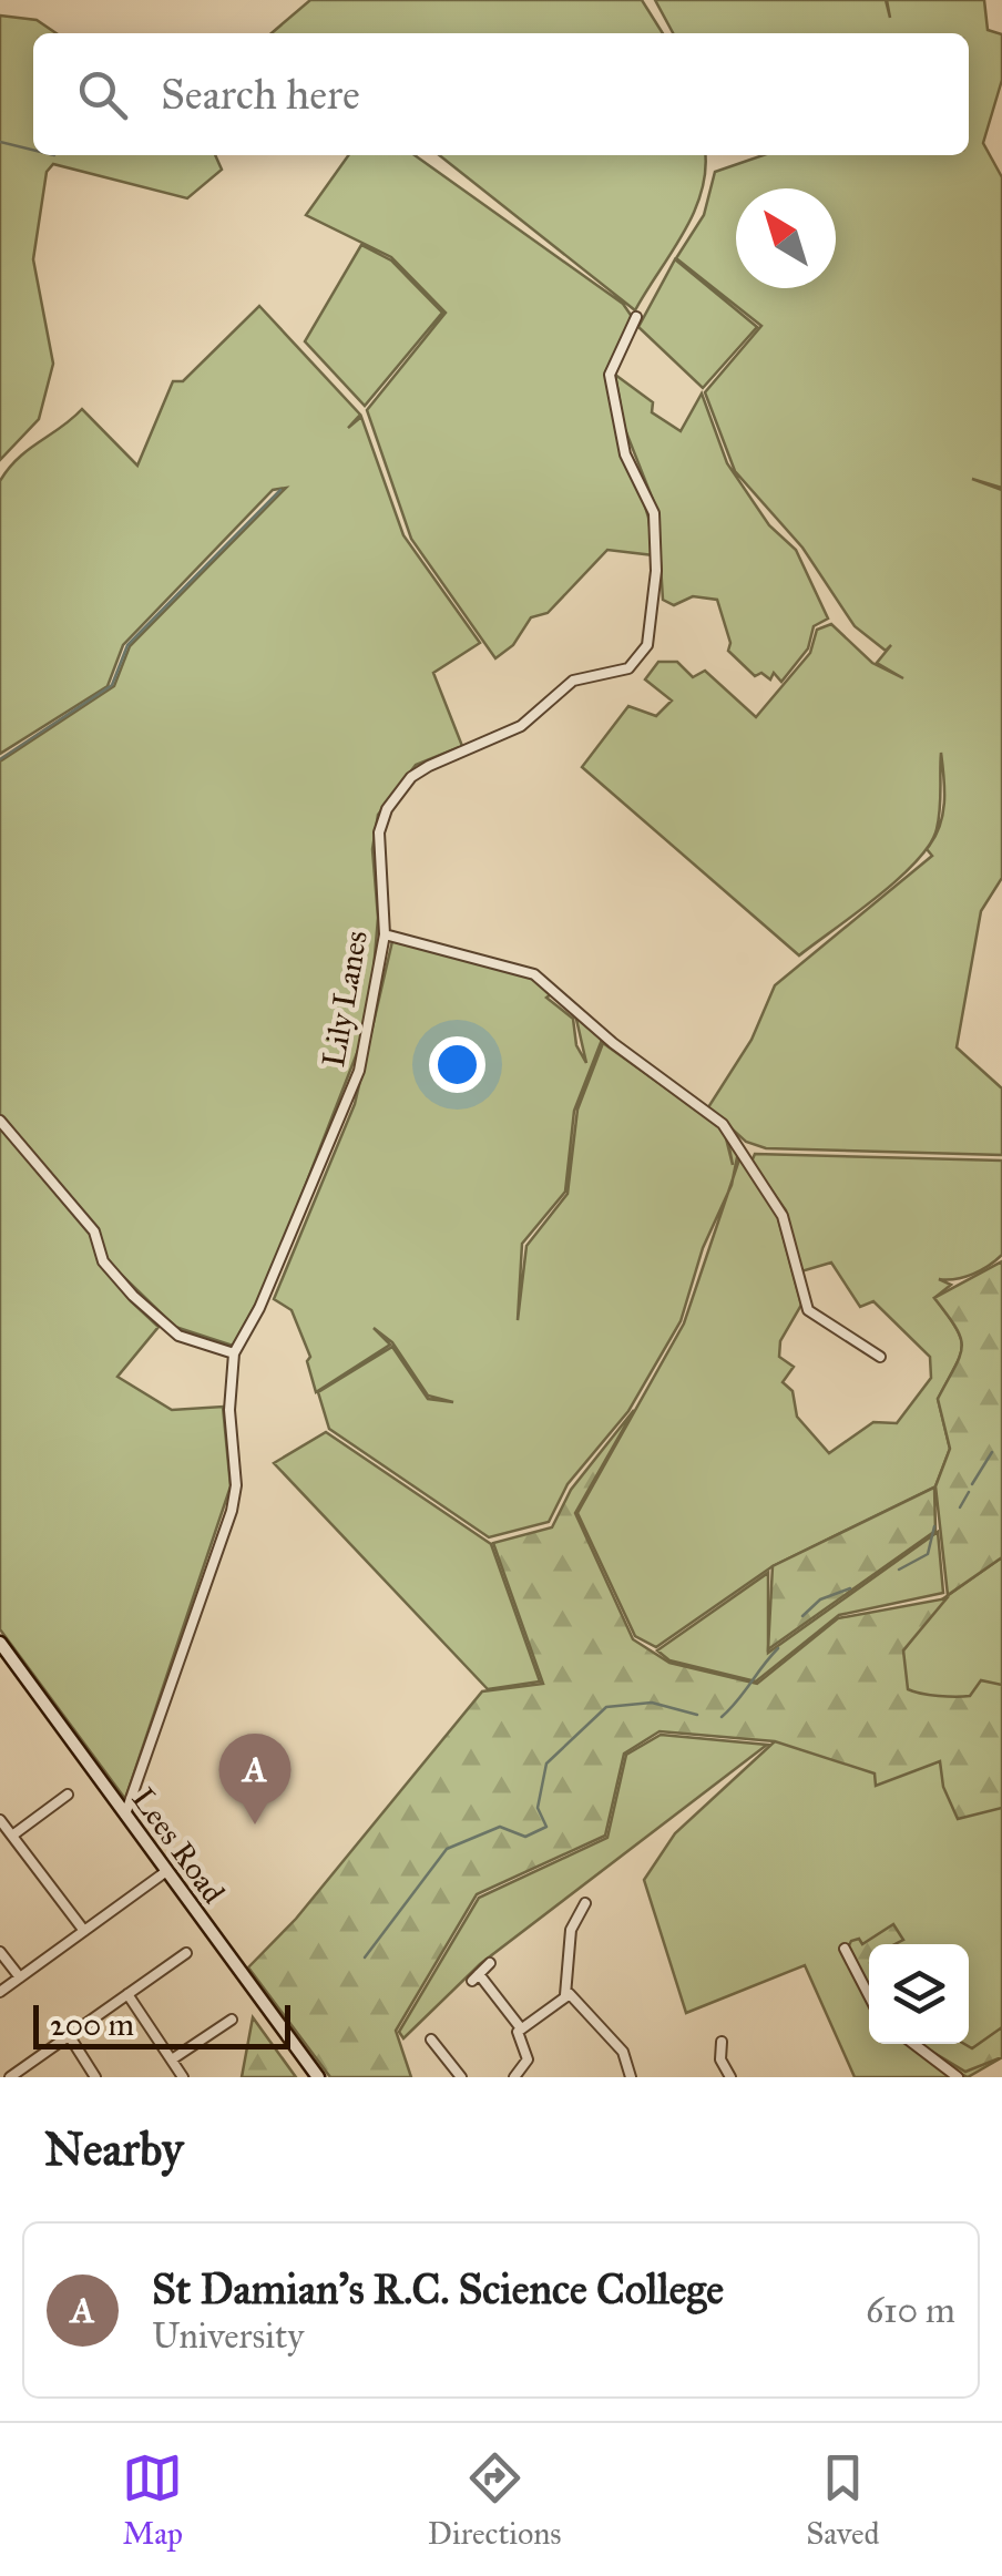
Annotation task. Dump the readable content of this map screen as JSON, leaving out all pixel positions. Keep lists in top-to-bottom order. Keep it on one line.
{"streets":{"main road":["Lees Road"],"street":["Lily Lanes"]},"crossings":[["Lily Lanes","Lees Road"]],"scale_bar":"200 m","north":"top left","page":{"search":"Search here","pins":"A","scale":"200 m","heading":"Nearby","list":[{"mark":"A","name":"St Damian's R.C. Science College","note":"University","value":"610 m"}],"nav":["Map","Directions","Saved"]}}
